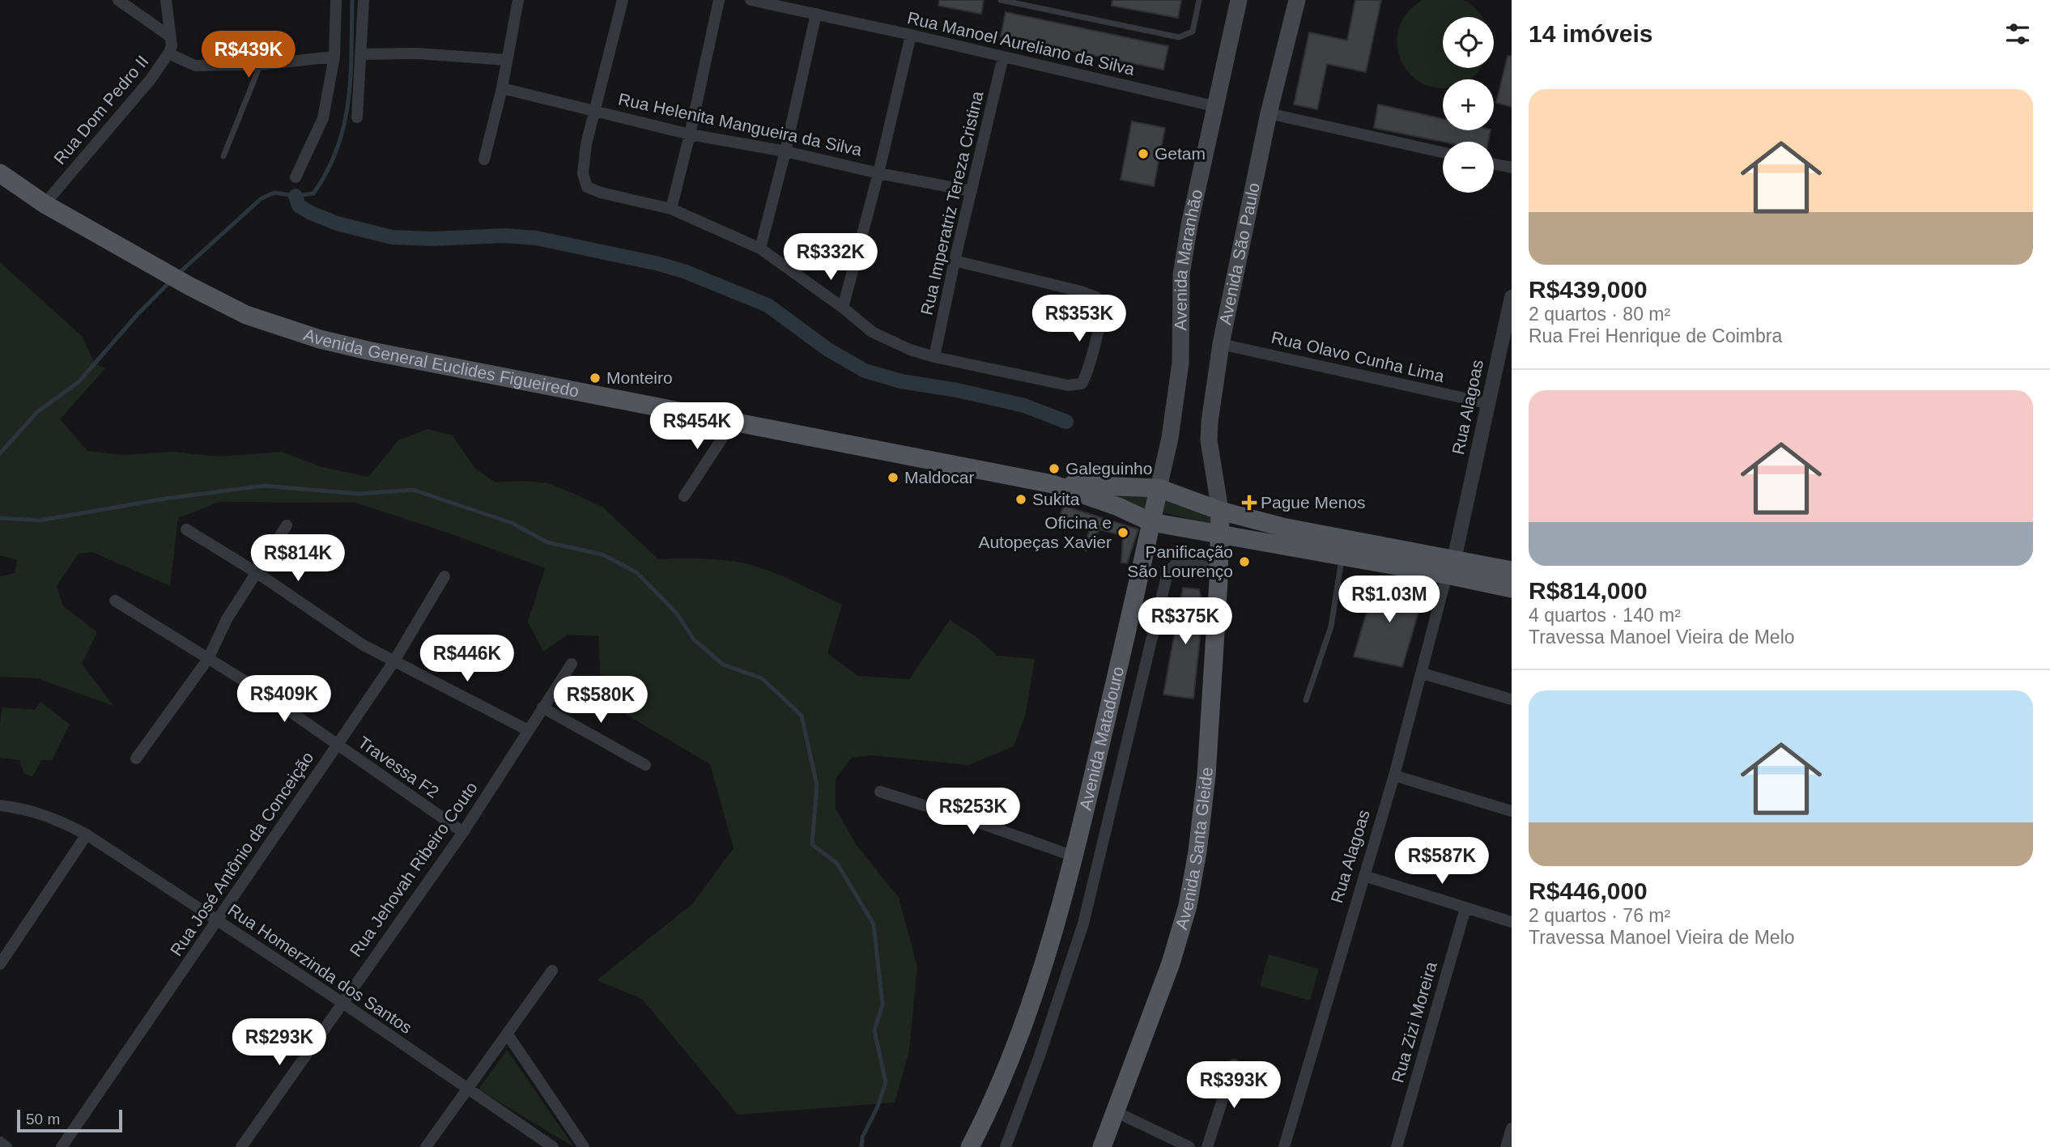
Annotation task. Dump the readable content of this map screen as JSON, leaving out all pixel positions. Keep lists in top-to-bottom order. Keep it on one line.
{"streets":{"main road":["Avenida São Paulo","Avenida Maranhão","Avenida General Euclides Figueiredo","Avenida Matadouro","Avenida Santa Gleide"],"street":["Rua Manoel Aureliano da Silva","Rua Dom Pedro II","Rua Helenita Mangueira da Silva","Rua Imperatriz Tereza Cristina","Rua Olavo Cunha Lima","Rua Alagoas","Travessa F2","Rua José Antônio da Conceição","Rua Jehovah Ribeiro Couto","Rua Homerzinda dos Santos","Rua Zizi Moreira"]},"crossings":[["Rua Manoel Aureliano da Silva","Rua Imperatriz Tereza Cristina"],["Rua Manoel Aureliano da Silva","Avenida Maranhão"],["Rua Dom Pedro II","Avenida General Euclides Figueiredo"],["Rua Helenita Mangueira da Silva","Rua Imperatriz Tereza Cristina"],["Avenida São Paulo","Rua Olavo Cunha Lima"],["Avenida São Paulo","Avenida General Euclides Figueiredo"],["Avenida São Paulo","Avenida Santa Gleide"],["Avenida Maranhão","Avenida General Euclides Figueiredo"],["Avenida Maranhão","Avenida Matadouro"],["Rua Olavo Cunha Lima","Rua Alagoas"],["Avenida General Euclides Figueiredo","Rua Alagoas"],["Avenida General Euclides Figueiredo","Avenida Matadouro"],["Avenida General Euclides Figueiredo","Avenida Santa Gleide"],["Travessa F2","Rua José Antônio da Conceição"],["Travessa F2","Rua Jehovah Ribeiro Couto"],["Rua José Antônio da Conceição","Rua Homerzinda dos Santos"],["Rua Jehovah Ribeiro Couto","Rua Homerzinda dos Santos"]],"places":{"other":["Getam","Monteiro","Galeguinho","Maldocar","Sukita","Oficina e Autopeças Xavier","Panificação São Lourenço"],"health":["Pague Menos"]},"scale_bar":"50 m","page":{"heading":"14 imóveis","map_buttons":["+","−"],"price":["R$439K","R$332K","R$353K","R$454K","R$814K","R$1.03M","R$375K","R$446K","R$409K","R$580K","R$253K","R$587K","R$293K","R$393K"],"list":[{"name":"R$439,000","note":"2 quartos · 80 m² · Rua Frei Henrique de Coimbra"},{"name":"R$814,000","note":"4 quartos · 140 m² · Travessa Manoel Vieira de Melo"},{"name":"R$446,000","note":"2 quartos · 76 m² · Travessa Manoel Vieira de Melo"}],"scale":"50 m"}}
